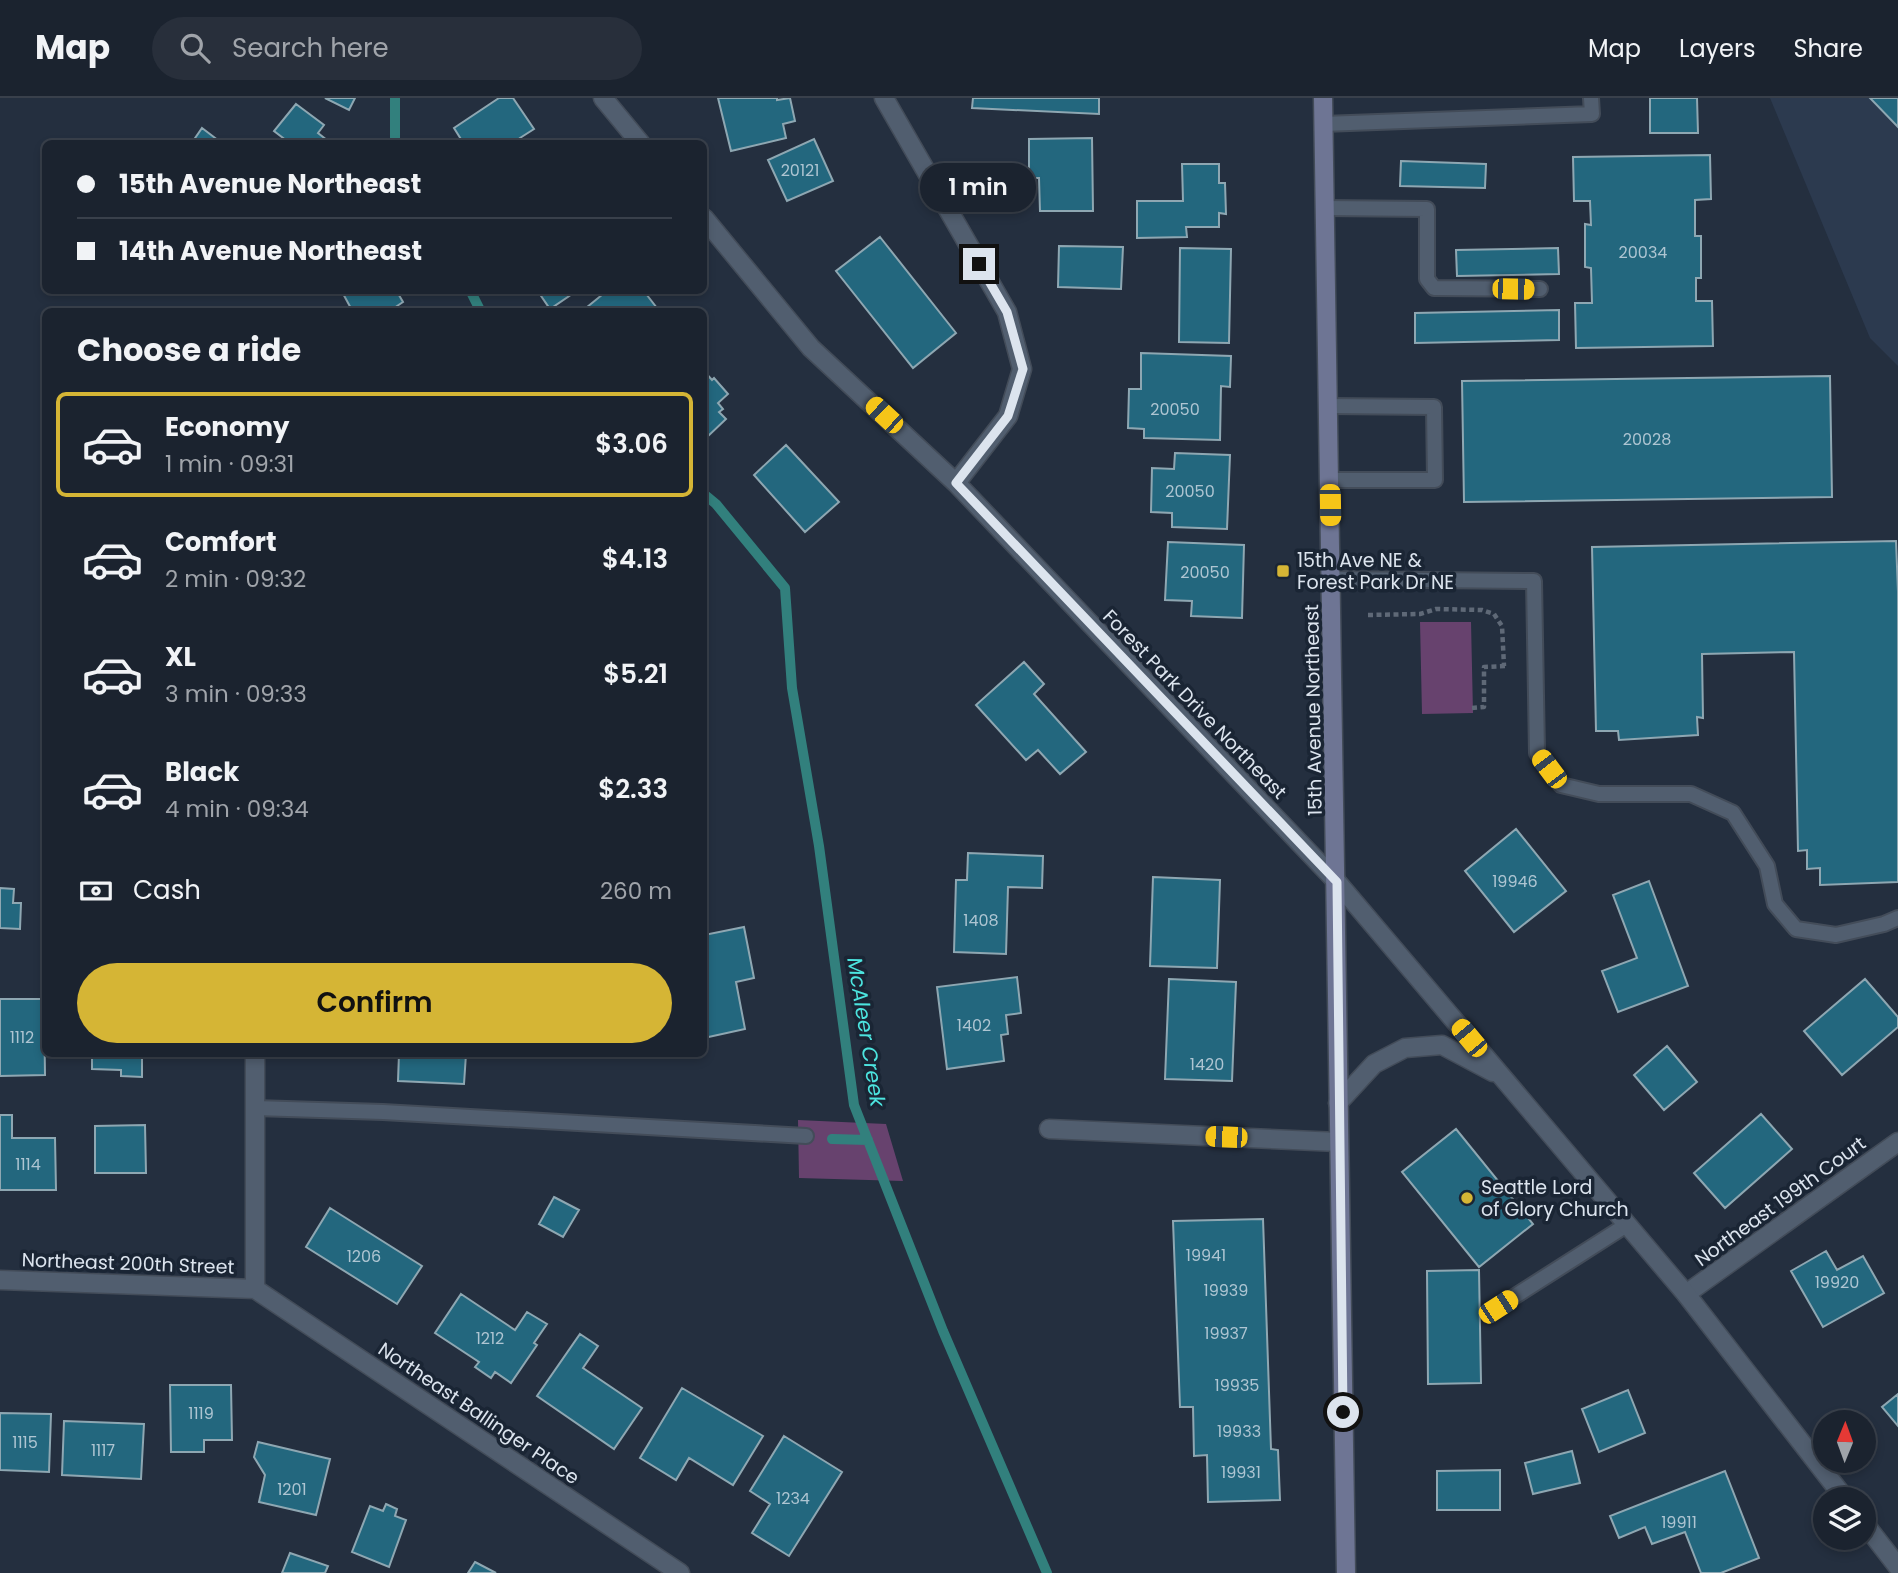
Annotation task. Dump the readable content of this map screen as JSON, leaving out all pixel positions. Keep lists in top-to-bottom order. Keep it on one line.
{"streets":{"main road":["15th Avenue Northeast"],"street":["Forest Park Drive Northeast","Northeast 199th Court","Northeast 200th Street","Northeast Ballinger Place"]},"crossings":[["Forest Park Drive Northeast","15th Avenue Northeast"],["Forest Park Drive Northeast","Northeast 199th Court"],["Northeast 200th Street","Northeast Ballinger Place"]],"water":["McAleer Creek"],"places":{"transit":["15th Ave NE & Forest Park Dr NE"],"other":["Seattle Lord of Glory Church"]},"house_numbers":["20121","20034","20050","20028","20050","20050","19946","1408","1402","1112","1420","1114","19941","1206","19920","19939","19937","1212","19935","1119","19933","1115","1117","19931","1201","1234","19911"],"north":"top","page":{"header":"Map","search":"Search here","nav":["Map","Layers","Share"],"banner":["15th Avenue Northeast","14th Avenue Northeast"],"bubble":"1 min","heading":"Choose a ride","list":[{"name":"Economy","note":"1 min · 09:31","value":"$3.06"},{"name":"Comfort","note":"2 min · 09:32","value":"$4.13"},{"name":"XL","note":"3 min · 09:33","value":"$5.21"},{"name":"Black","note":"4 min · 09:34","value":"$2.33"}],"pay":["Cash","260 m"],"buttons":"Confirm"}}
